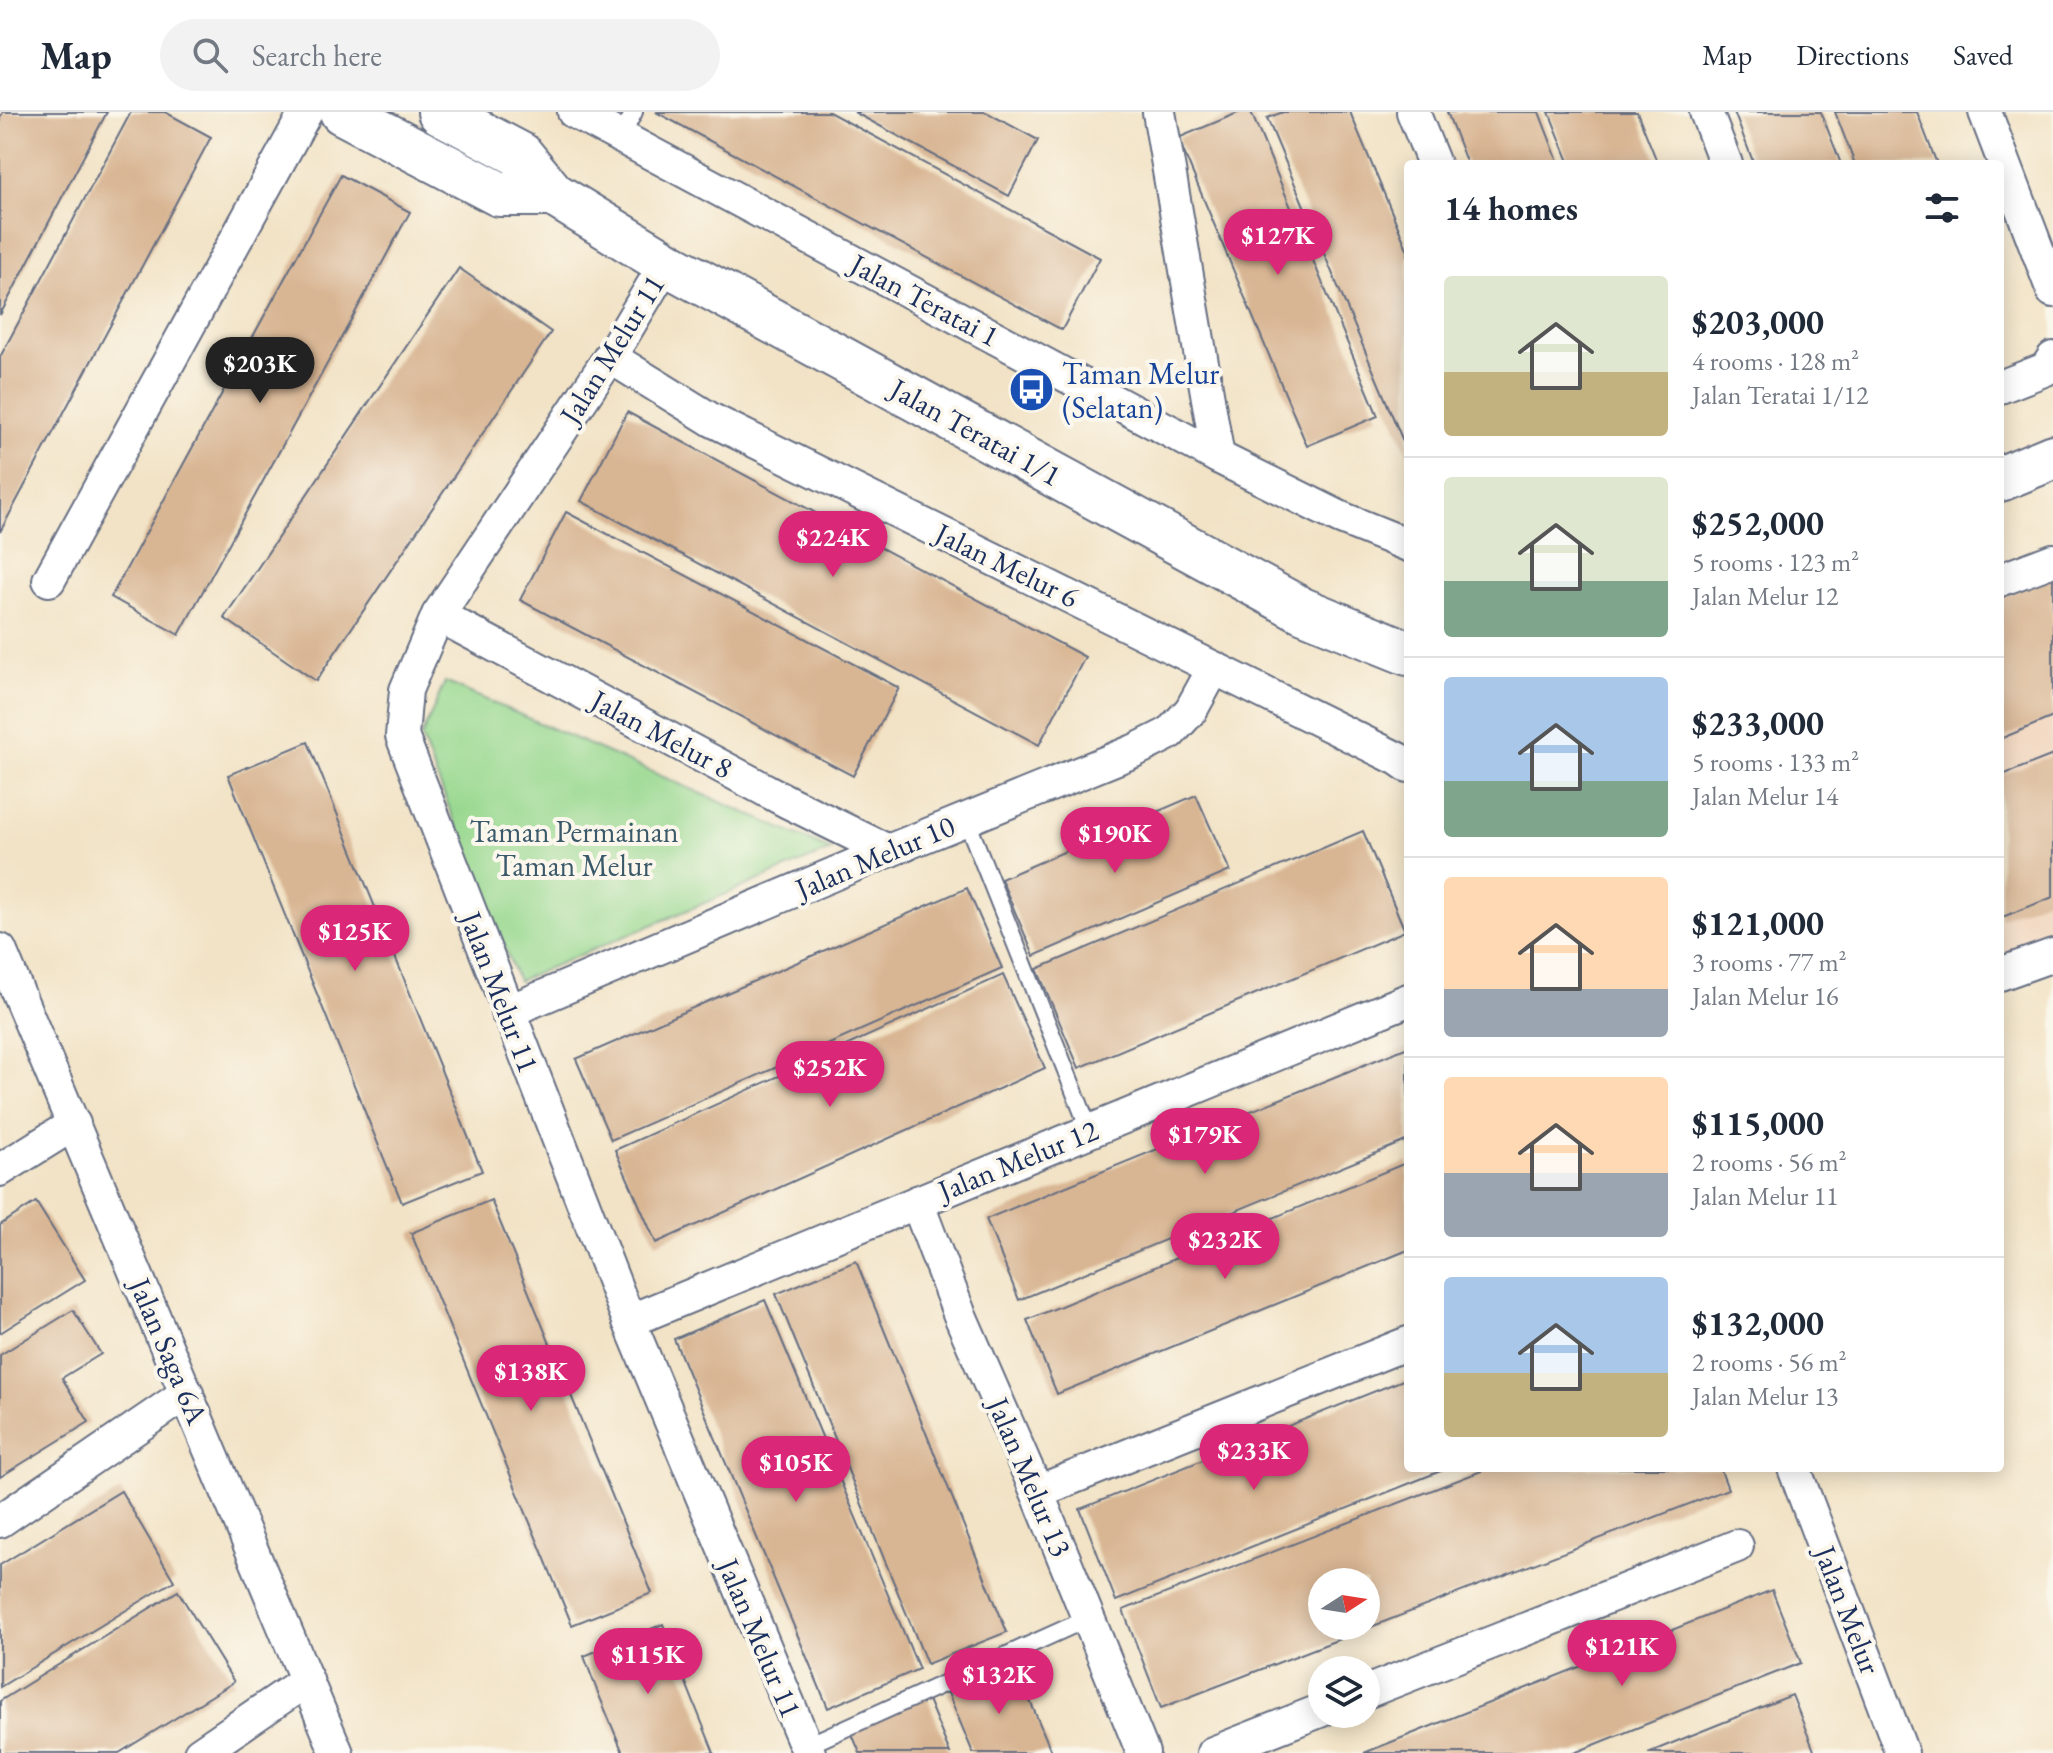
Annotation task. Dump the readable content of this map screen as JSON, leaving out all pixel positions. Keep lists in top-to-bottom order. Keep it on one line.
{"streets":{"street":["Jalan Teratai 1","Jalan Melur 11","Jalan Teratai 1/1","Jalan Melur 6","Jalan Melur 8","Jalan Melur 10","Jalan Melur 12","Jalan Saga 6A","Jalan Melur 13","Jalan Melur"]},"crossings":[["Jalan Melur 11","Jalan Teratai 1/1"],["Jalan Melur 11","Jalan Melur 6"],["Jalan Melur 11","Jalan Melur 8"],["Jalan Melur 11","Jalan Melur 10"],["Jalan Melur 11","Jalan Melur 12"],["Jalan Melur 6","Jalan Melur 10"],["Jalan Melur 8","Jalan Melur 10"],["Jalan Melur 12","Jalan Melur 13"]],"parks":["Taman Permainan Taman Melur"],"places":{"bus stop":["Taman Melur (Selatan)"]},"north":"right","page":{"header":"Map","search":"Search here","nav":["Map","Directions","Saved"],"heading":"14 homes","price":["$127K","$203K","$224K","$190K","$125K","$252K","$179K","$232K","$138K","$233K","$105K","$121K","$115K","$132K"],"list":[{"name":"$203,000","note":"4 rooms · 128 m² · Jalan Teratai 1/12"},{"name":"$252,000","note":"5 rooms · 123 m² · Jalan Melur 12"},{"name":"$233,000","note":"5 rooms · 133 m² · Jalan Melur 14"},{"name":"$121,000","note":"3 rooms · 77 m² · Jalan Melur 16"},{"name":"$115,000","note":"2 rooms · 56 m² · Jalan Melur 11"},{"name":"$132,000","note":"2 rooms · 56 m² · Jalan Melur 13"}]}}
